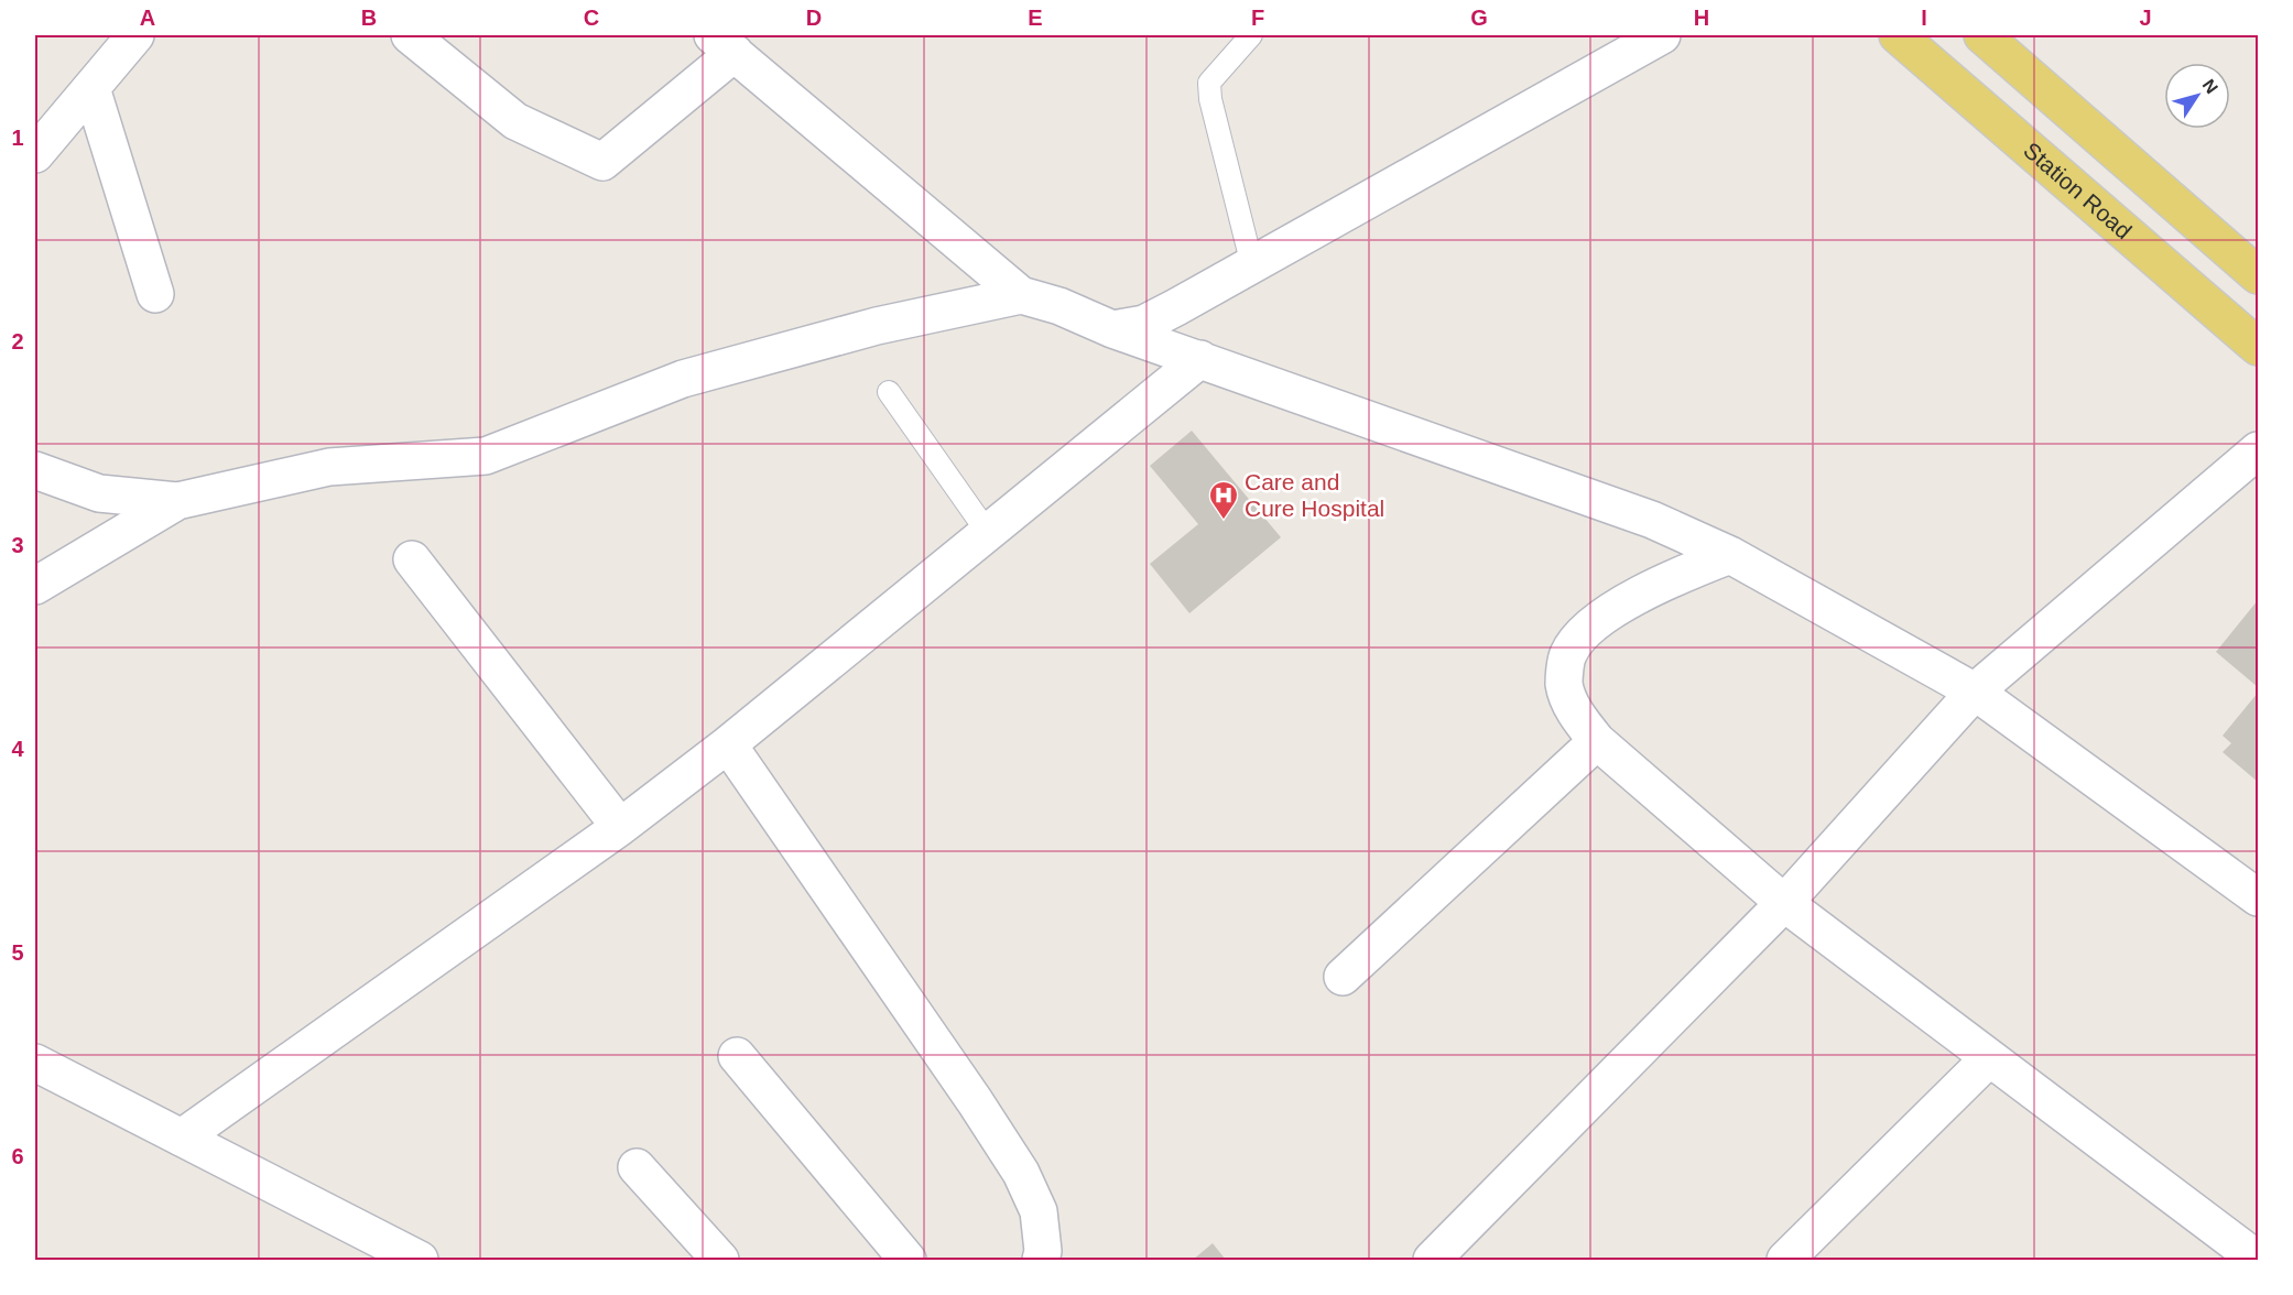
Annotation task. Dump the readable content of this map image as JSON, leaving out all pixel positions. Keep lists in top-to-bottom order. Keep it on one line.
{"streets":{"main road":["Station Road"]},"places":{"hospital":["Care and Cure Hospital"]},"north":"top right","grid":{"columns":["A","B","C","D","E","F","G","H","I","J"],"rows":["1","2","3","4","5","6"]}}
